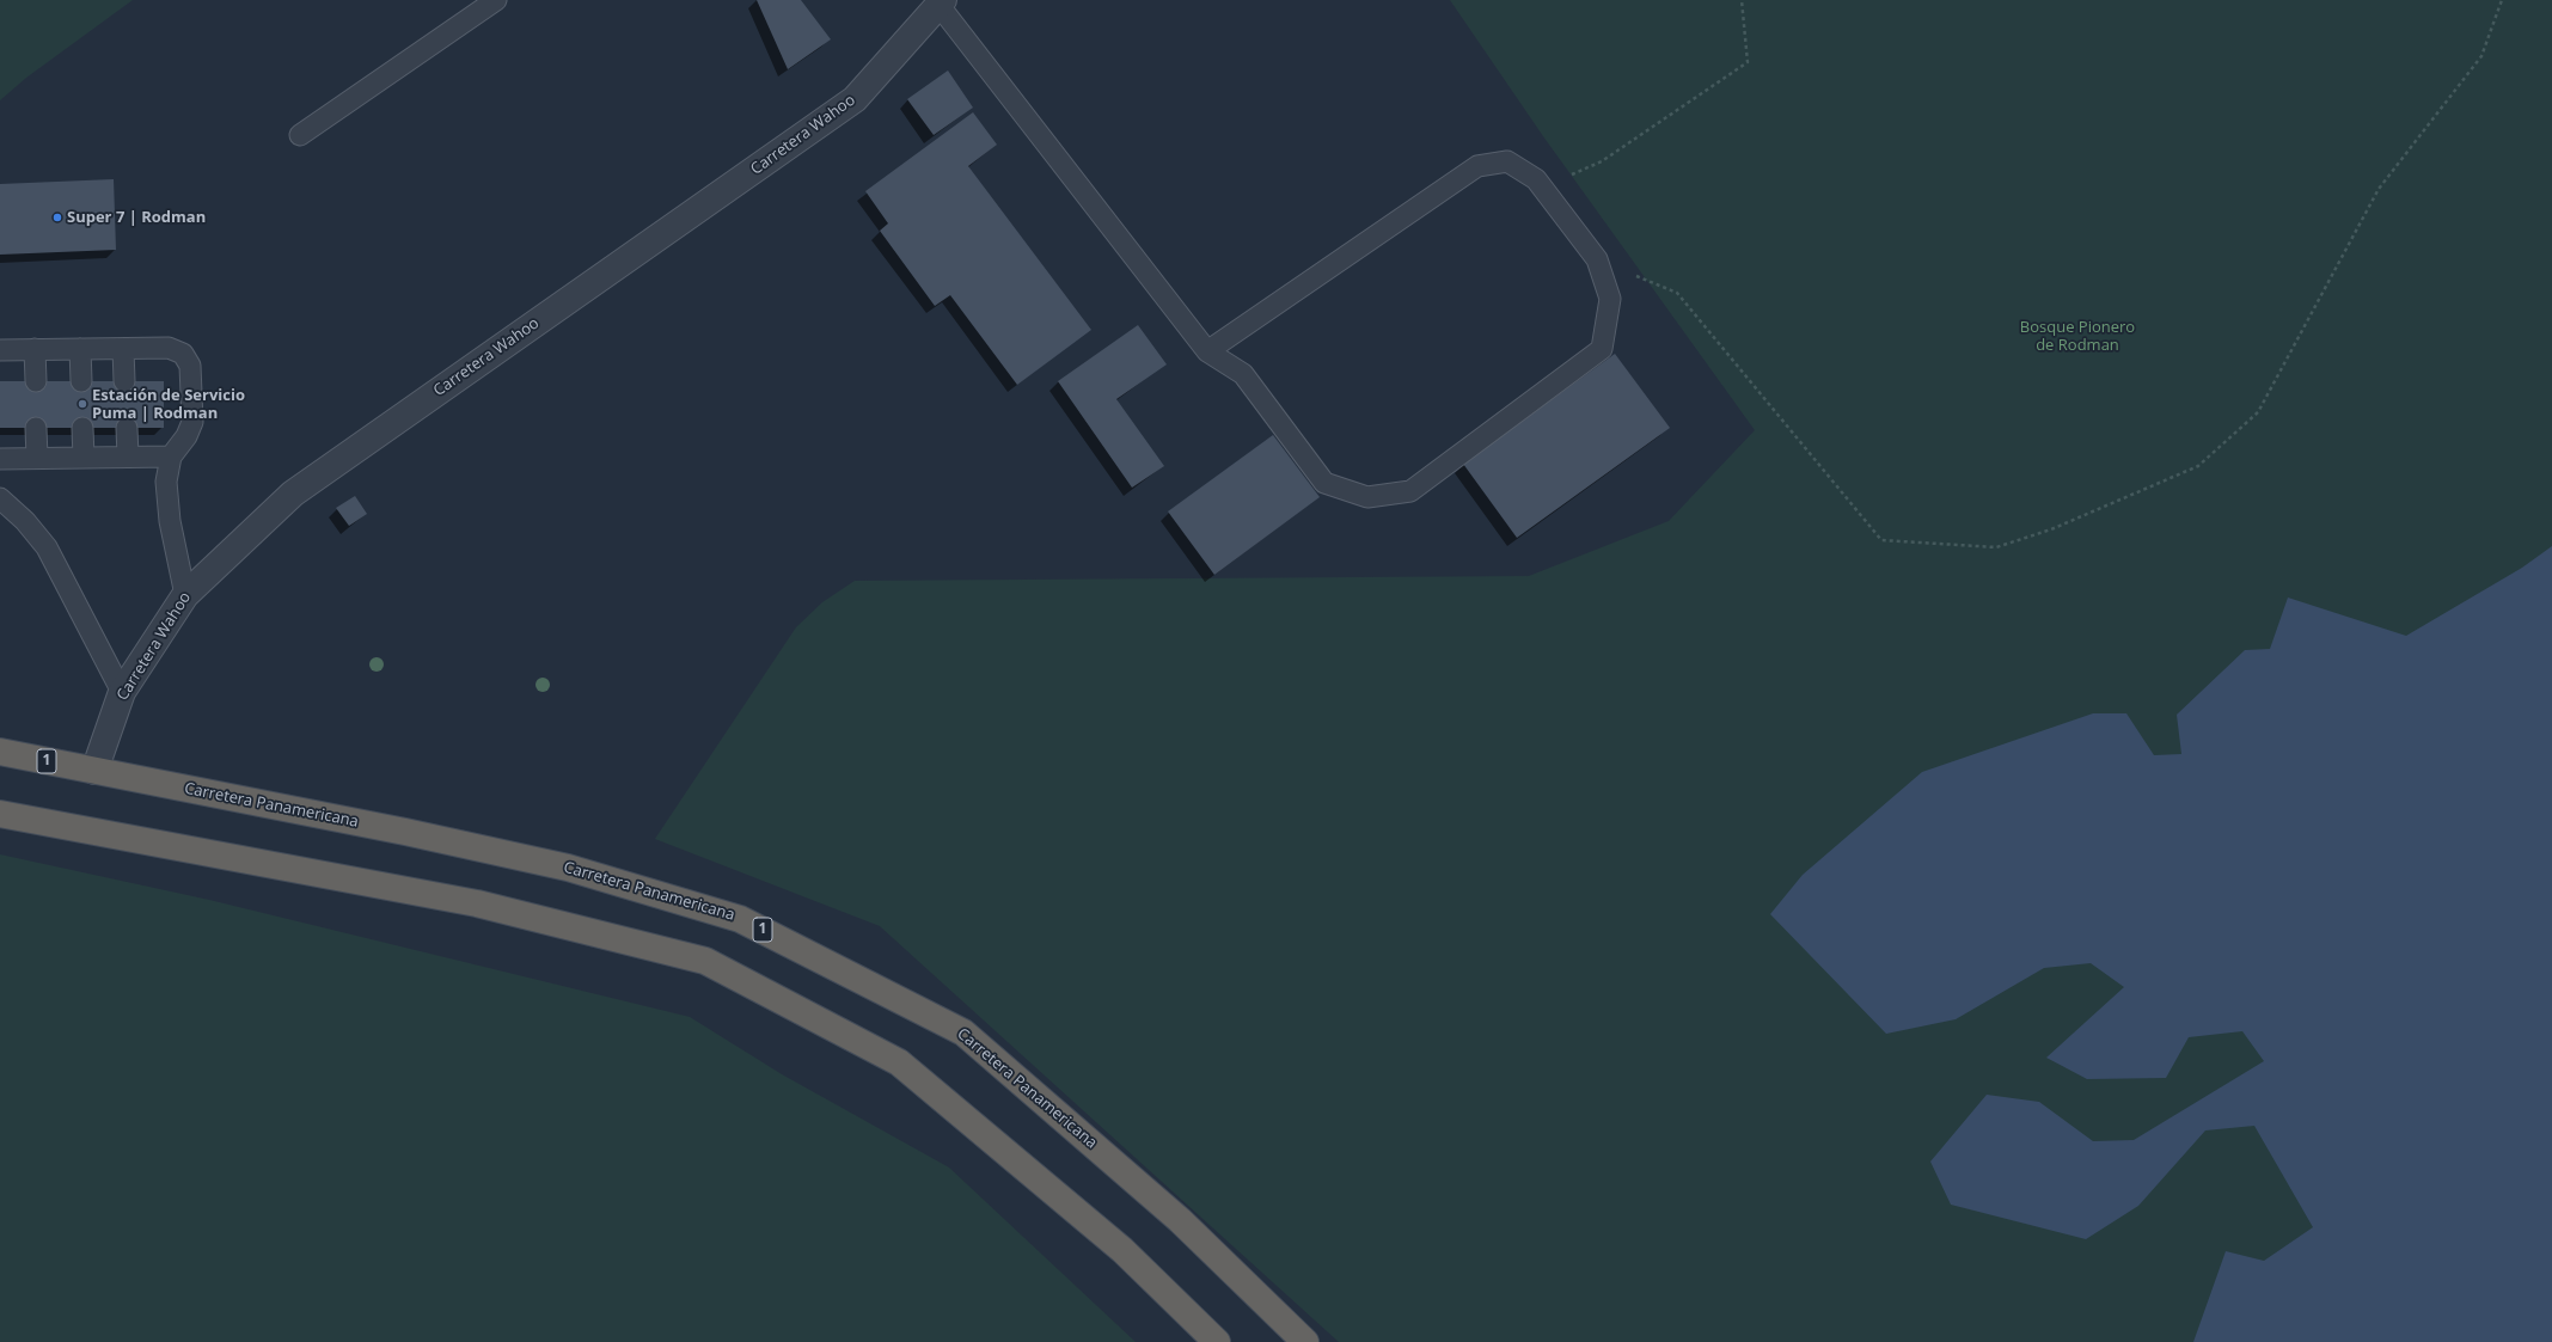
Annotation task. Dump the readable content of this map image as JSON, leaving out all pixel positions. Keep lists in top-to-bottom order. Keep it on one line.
{"streets":{"highway":["1","Carretera Panamericana"],"street":["Carretera Wahoo"]},"crossings":[["Carretera Wahoo","Carretera Panamericana"]],"parks":["Bosque Pionero de Rodman"],"places":["Super 7 | Rodman","Estación de Servicio Puma | Rodman"]}
